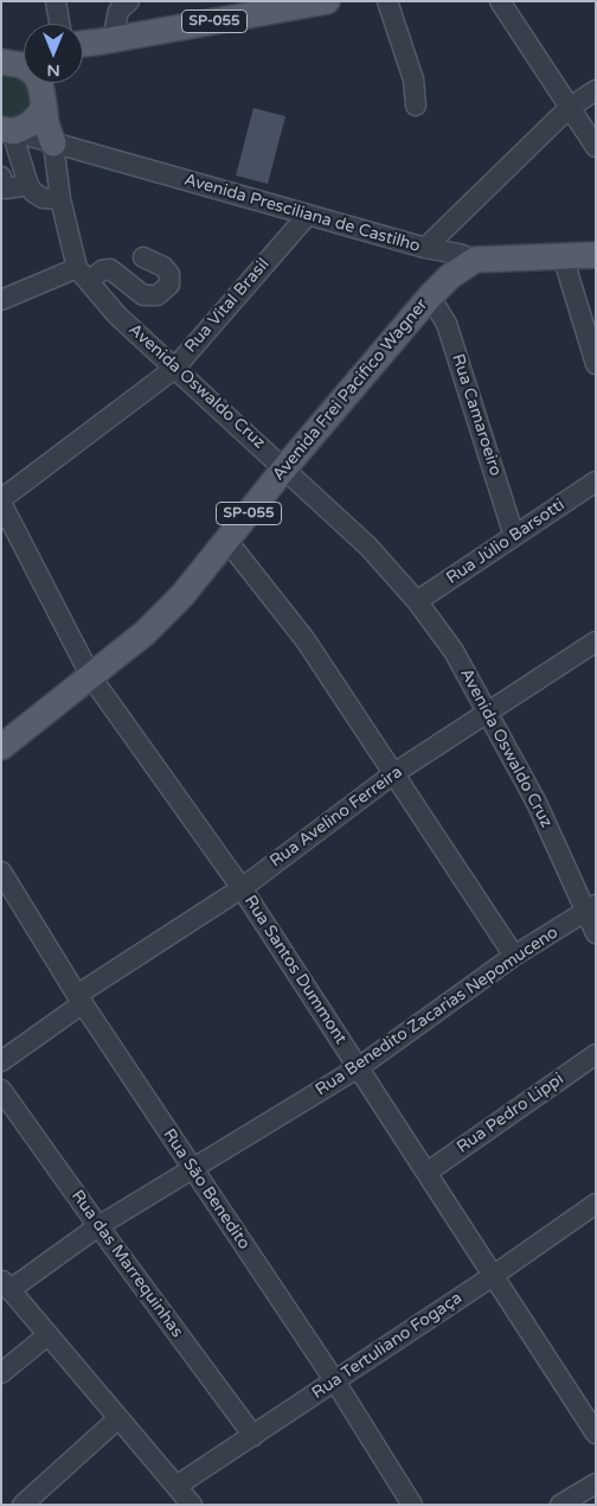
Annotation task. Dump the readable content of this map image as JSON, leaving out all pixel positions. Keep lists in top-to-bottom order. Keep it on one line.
{"streets":{"main road":["SP-055","Avenida Presciliana de Castilho","Avenida Frei Pacifico Wagner"],"street":["Rua Vital Brasil","Avenida Oswaldo Cruz","Rua Camaroeiro","Rua Júlio Barsotti","Rua Avelino Ferreira","Rua Santos Dummont","Rua Benedito Zacarias Nepomuceno","Rua Pedro Lippi","Rua São Benedito","Rua das Marrequinhas","Rua Tertuliano Fogaça"]},"crossings":[["Avenida Presciliana de Castilho","Rua Vital Brasil"],["Avenida Presciliana de Castilho","Avenida Oswaldo Cruz"],["Avenida Presciliana de Castilho","Avenida Frei Pacifico Wagner"],["Rua Vital Brasil","Avenida Oswaldo Cruz"],["Rua Vital Brasil","Rua Santos Dummont"],["Avenida Oswaldo Cruz","Avenida Frei Pacifico Wagner"],["Avenida Oswaldo Cruz","Rua Júlio Barsotti"],["Avenida Oswaldo Cruz","Rua Avelino Ferreira"],["Avenida Oswaldo Cruz","Rua Benedito Zacarias Nepomuceno"],["Avenida Frei Pacifico Wagner","Rua Camaroeiro"],["Avenida Frei Pacifico Wagner","Rua Santos Dummont"],["Rua Camaroeiro","Rua Júlio Barsotti"],["Rua Avelino Ferreira","Rua Santos Dummont"],["Rua Avelino Ferreira","Rua São Benedito"],["Rua Santos Dummont","Rua Benedito Zacarias Nepomuceno"],["Rua Santos Dummont","Rua Pedro Lippi"],["Rua Santos Dummont","Rua Tertuliano Fogaça"],["Rua Benedito Zacarias Nepomuceno","Rua São Benedito"],["Rua Benedito Zacarias Nepomuceno","Rua das Marrequinhas"],["Rua São Benedito","Rua Tertuliano Fogaça"],["Rua das Marrequinhas","Rua Tertuliano Fogaça"]],"north":"bottom"}
